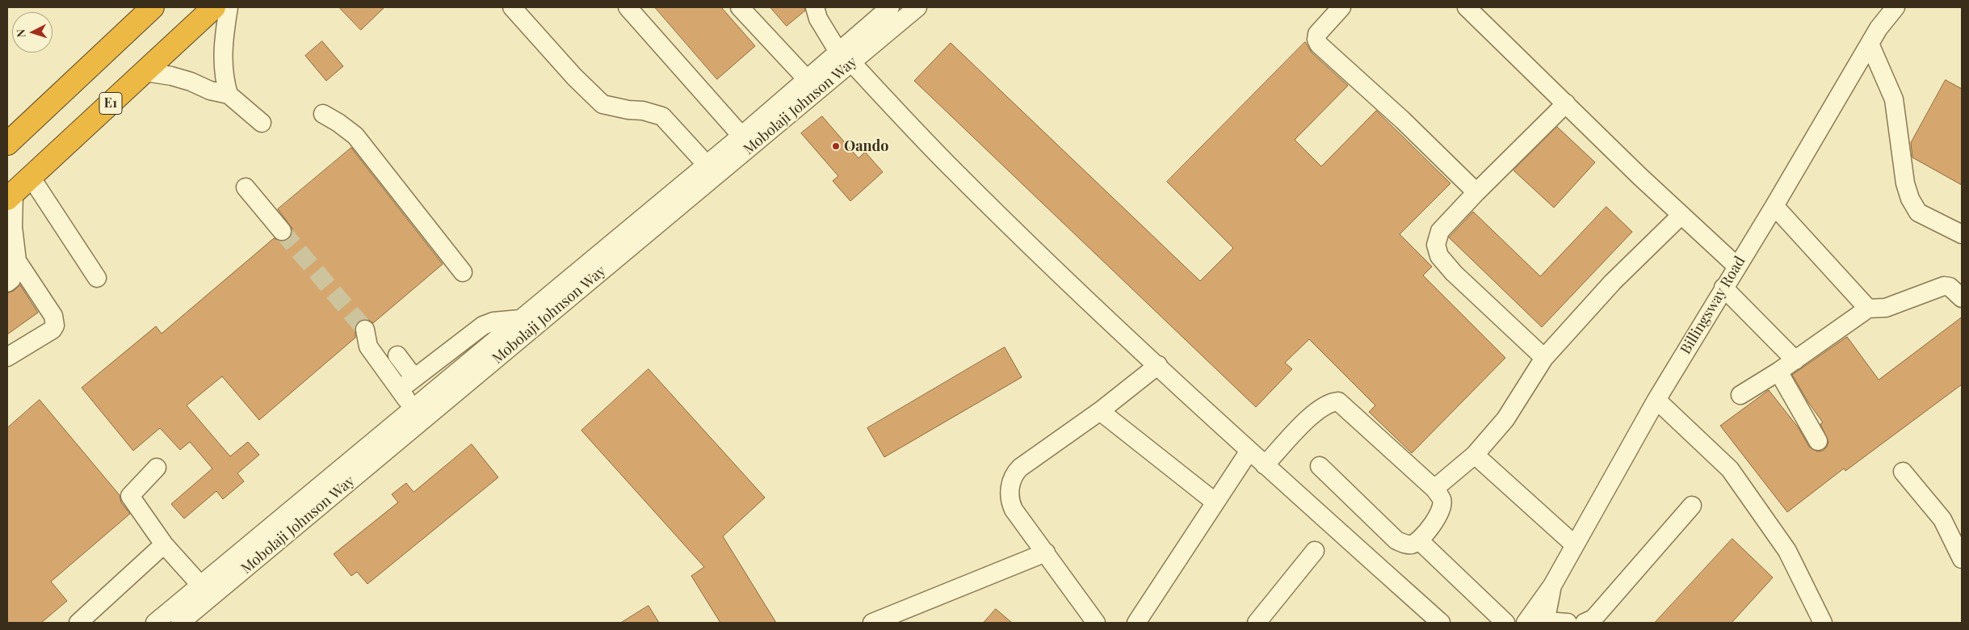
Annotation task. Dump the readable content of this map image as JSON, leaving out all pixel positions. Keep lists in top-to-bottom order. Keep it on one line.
{"streets":{"highway":["E1"],"street":["Mobolaji Johnson Way","Billingsway Road"]},"places":["Oando"],"north":"left"}
